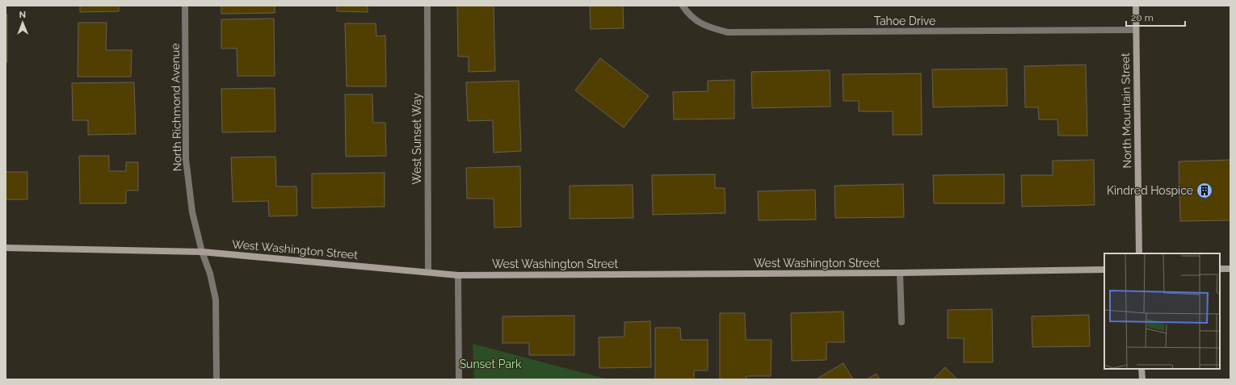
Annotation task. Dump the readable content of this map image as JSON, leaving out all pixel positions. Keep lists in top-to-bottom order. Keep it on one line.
{"streets":{"street":["Tahoe Drive","North Richmond Avenue","North Mountain Street","West Sunset Way","West Washington Street"]},"crossings":[["Tahoe Drive","North Mountain Street"],["North Richmond Avenue","West Washington Street"],["West Sunset Way","West Washington Street"]],"parks":["Sunset Park"],"places":{"building":["Kindred Hospice"]},"scale_bar":"20 m","north":"top"}
